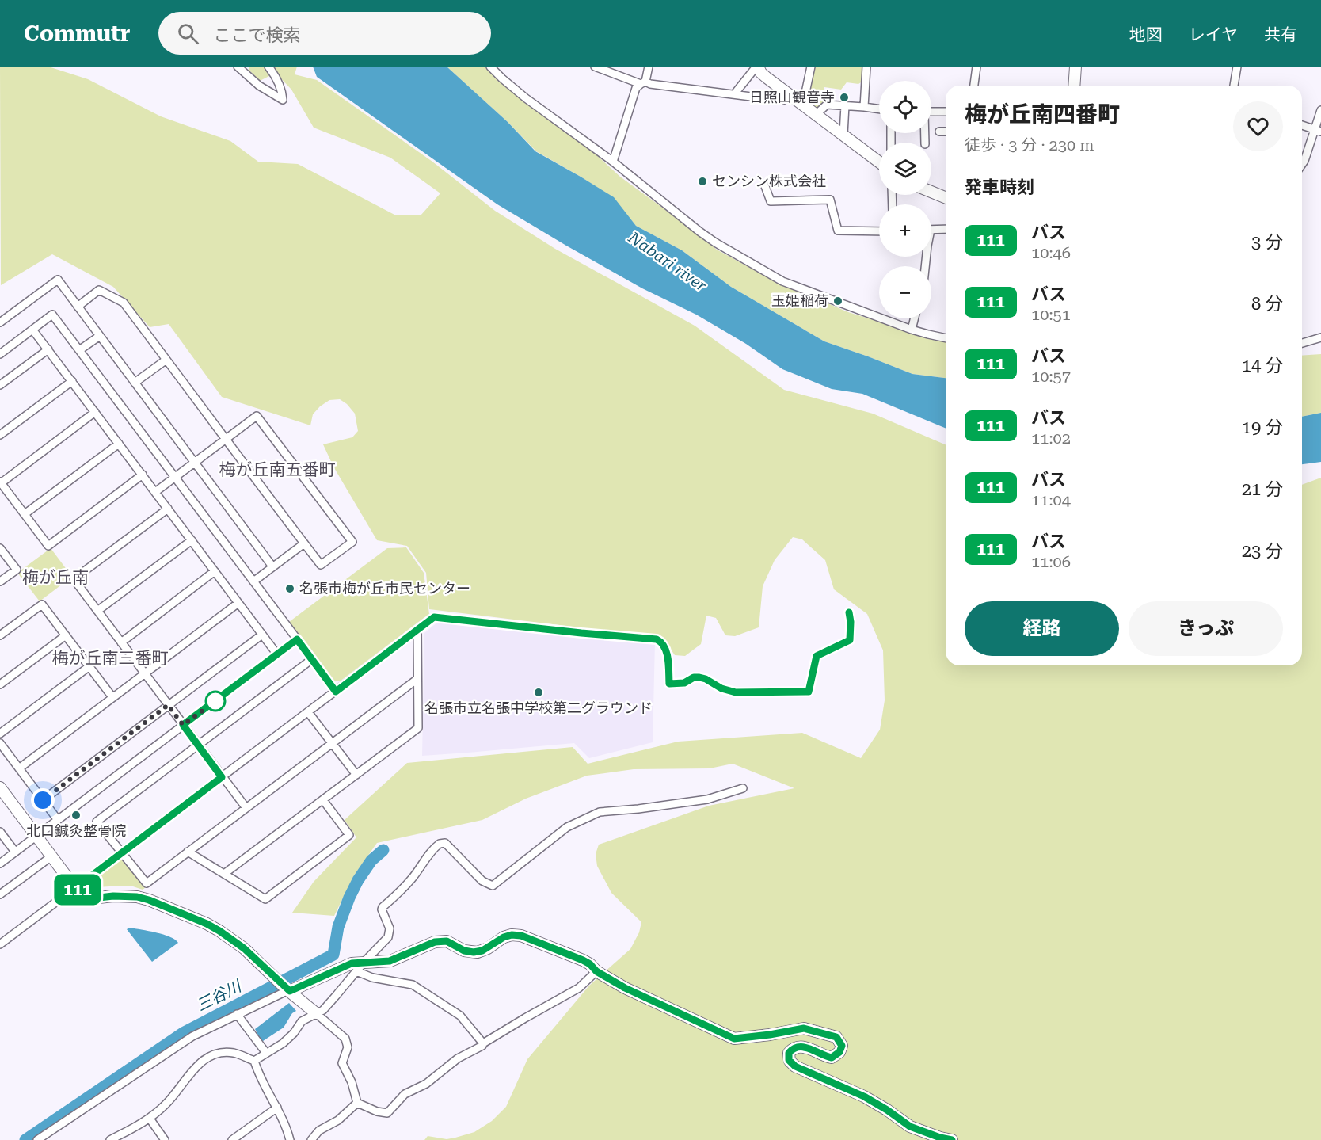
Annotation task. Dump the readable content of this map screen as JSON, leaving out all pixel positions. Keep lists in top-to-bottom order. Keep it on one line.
{"districts":["梅が丘南五番町","梅が丘南","梅が丘南三番町"],"water":["Nabari river","三谷川"],"places":["日照山観音寺","センシン株式会社","玉姫稲荷","名張市梅が丘市民センター","名張市立名張中学校第二グラウンド","北口鍼灸整骨院"],"lines":["bus line 111"],"page":{"header":"Commutr","search":"ここで検索","nav":["地図","レイヤ","共有"],"on_map":"111","map_buttons":["+","−"],"heading":[["梅が丘南四番町","徒歩 · 3 分 · 230 m"],"発車時刻"],"list":[{"mark":"111","name":"バス","note":"10:46","value":"3 分"},{"mark":"111","name":"バス","note":"10:51","value":"8 分"},{"mark":"111","name":"バス","note":"10:57","value":"14 分"},{"mark":"111","name":"バス","note":"11:02","value":"19 分"},{"mark":"111","name":"バス","note":"11:04","value":"21 分"},{"mark":"111","name":"バス","note":"11:06","value":"23 分"}],"buttons":["経路","きっぷ"]}}
